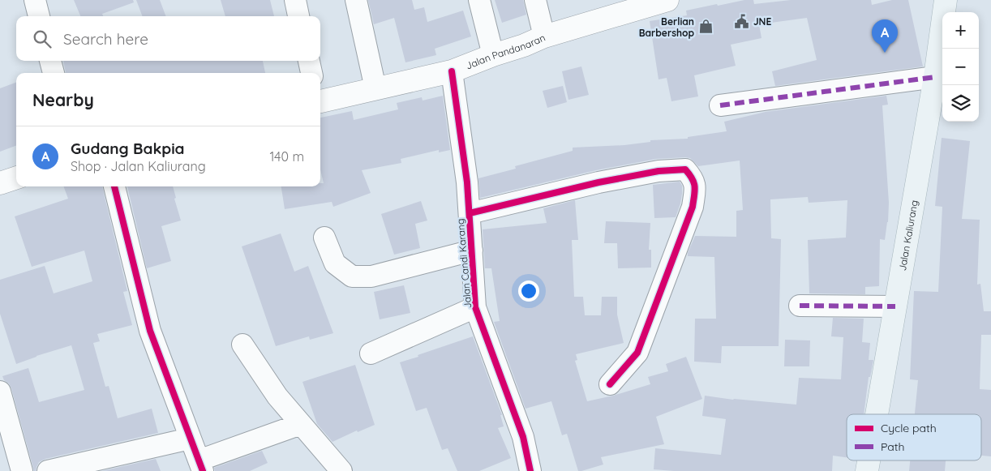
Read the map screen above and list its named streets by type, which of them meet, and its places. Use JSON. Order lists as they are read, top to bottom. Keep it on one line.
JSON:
{"streets":{"main road":["Jalan Pandanaran","Jalan Kaliurang"],"street":["Jalan Candi Karang"]},"crossings":[["Jalan Pandanaran","Jalan Candi Karang"]],"places":{"public building":["JNE"],"shop":["Berlian Barbershop"]},"legend":["Cycle path","Path"],"page":{"map_buttons":["+","−"],"search":"Search here","pins":"A","heading":"Nearby","list":[{"mark":"A","name":"Gudang Bakpia","note":"Shop · Jalan Kaliurang","value":"140 m"}]}}
